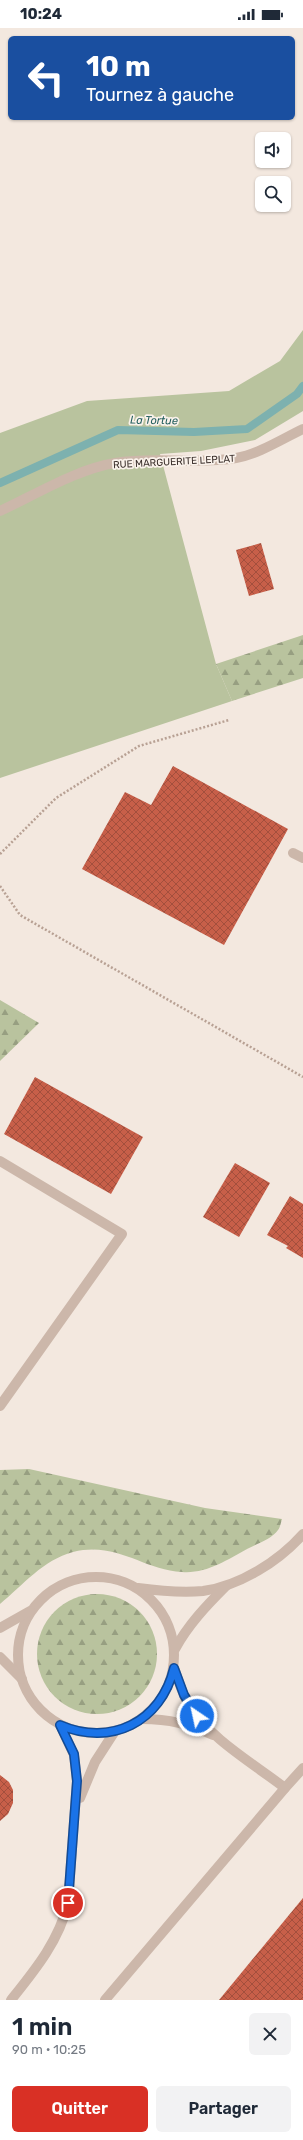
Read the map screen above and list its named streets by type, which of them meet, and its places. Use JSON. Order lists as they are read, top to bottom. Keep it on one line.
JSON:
{"streets":{"street":["RUE MARGUERITE LEPLAT"]},"water":["La Tortue"],"page":{"status":"10:24","turn":["10 m","Tournez à gauche"],"heading":["1 min","90 m · 10:25"],"buttons":["Quitter","Partager"]}}
